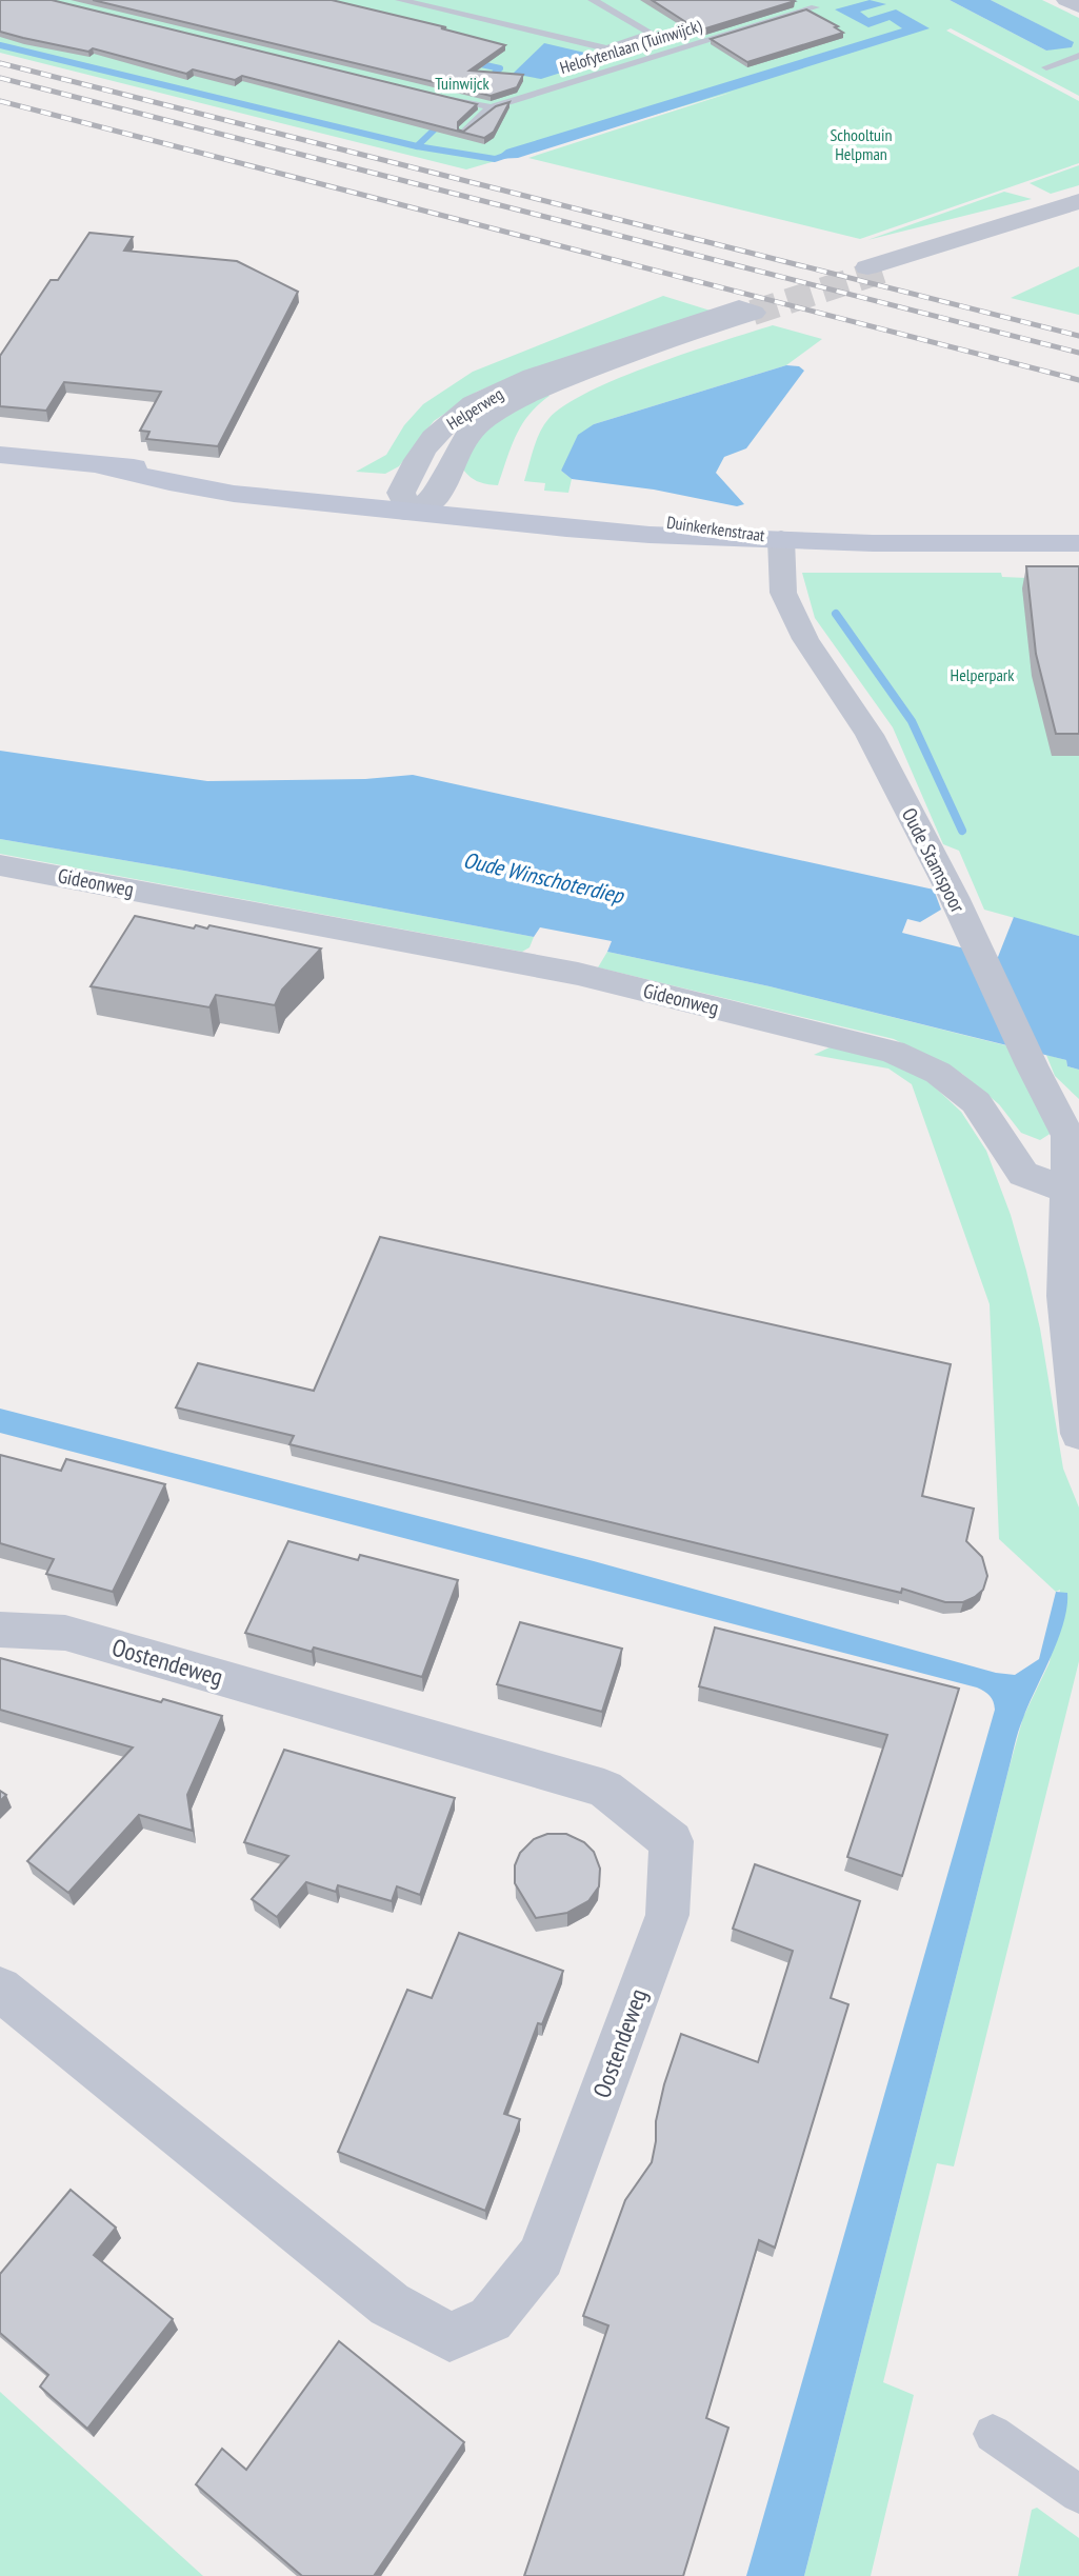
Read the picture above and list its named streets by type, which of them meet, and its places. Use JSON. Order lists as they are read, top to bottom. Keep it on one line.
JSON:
{"streets":{"main road":["Duinkerkenstraat"],"street":["Helperweg","Oude Stamspoor","Gideonweg","Oostendeweg"],"lane":["Helofytenlaan (Tuinwijck)"]},"crossings":[["Helperweg","Duinkerkenstraat"],["Duinkerkenstraat","Oude Stamspoor"],["Oude Stamspoor","Gideonweg"]],"water":["Oude Winschoterdiep"],"parks":["Tuinwijck","Schooltuin Helpman","Helperpark"]}
